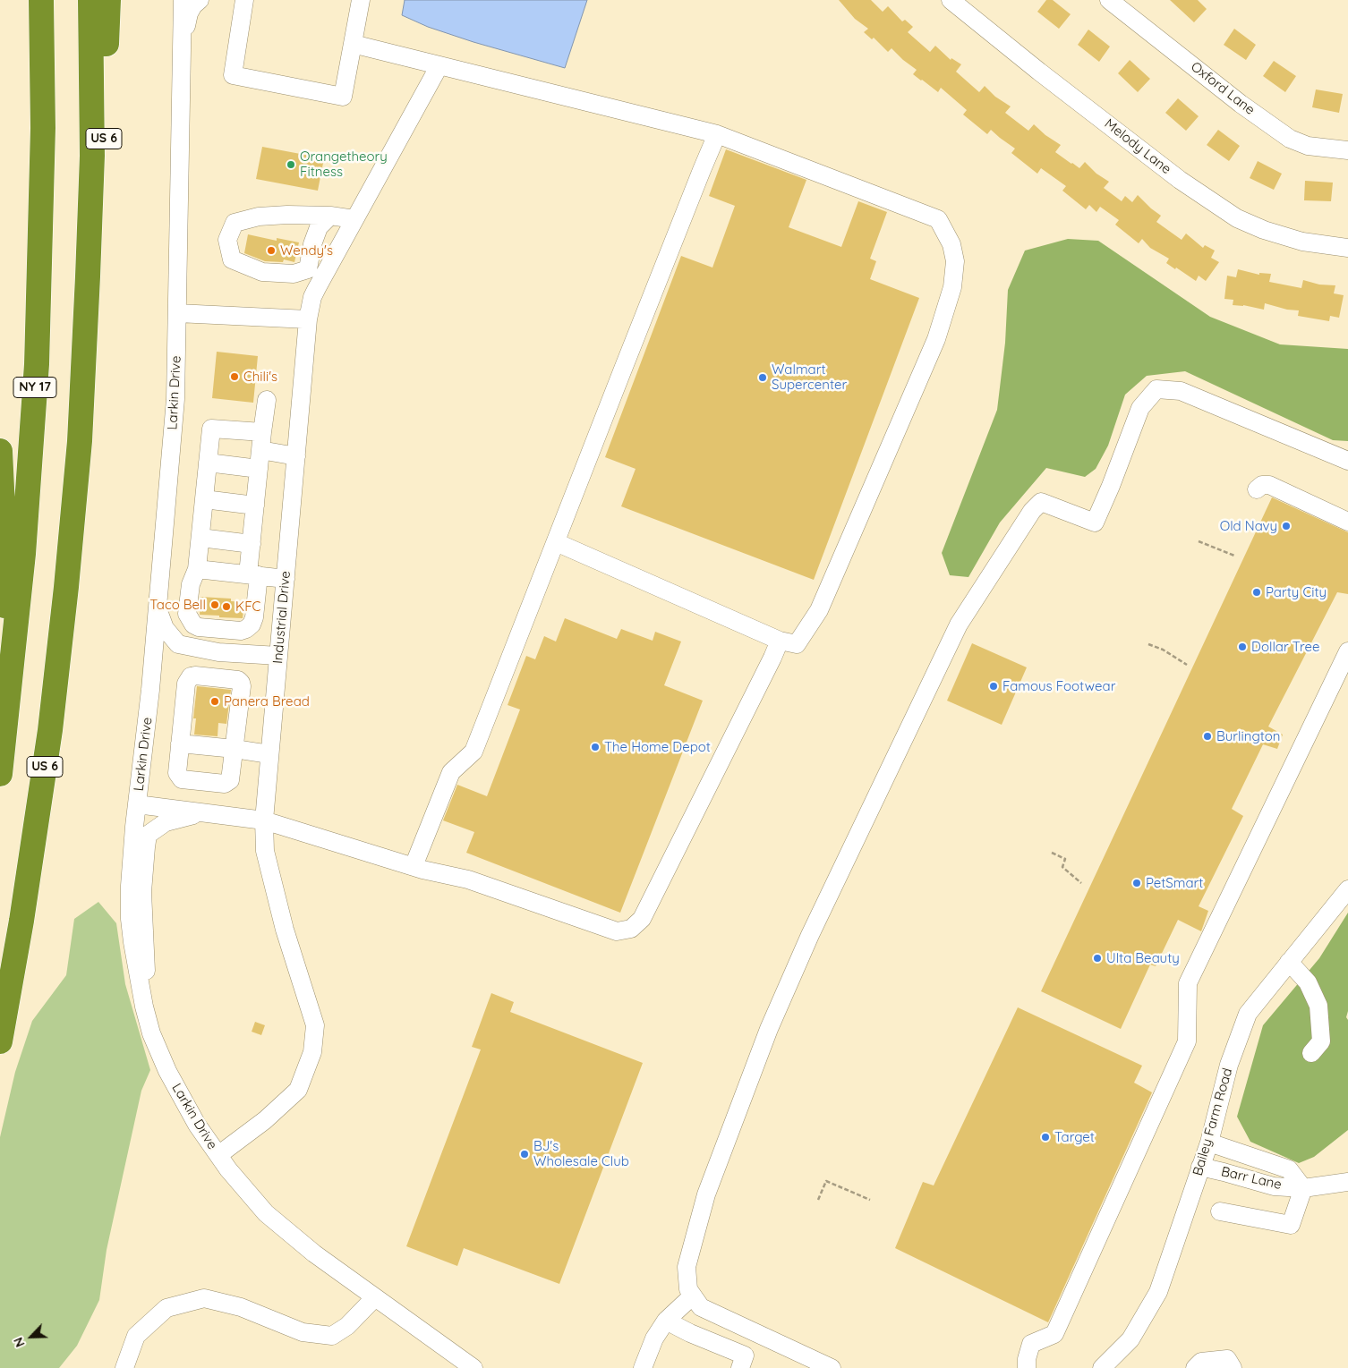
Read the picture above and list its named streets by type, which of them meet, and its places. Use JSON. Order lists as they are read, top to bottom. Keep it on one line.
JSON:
{"streets":{"highway":["US 6","NY 17"],"street":["Oxford Lane","Melody Lane","Larkin Drive","Industrial Drive","Bailey Farm Road","Barr Lane"]},"crossings":[["Larkin Drive","Industrial Drive"],["Bailey Farm Road","Barr Lane"]],"places":["Orangetheory Fitness","Wendy's","Chili's","Walmart Supercenter","Old Navy","Party City","Taco Bell","KFC","Dollar Tree","Famous Footwear","Panera Bread","Burlington","The Home Depot","PetSmart","Ulta Beauty","Target","BJ's Wholesale Club"],"north":"bottom left"}
